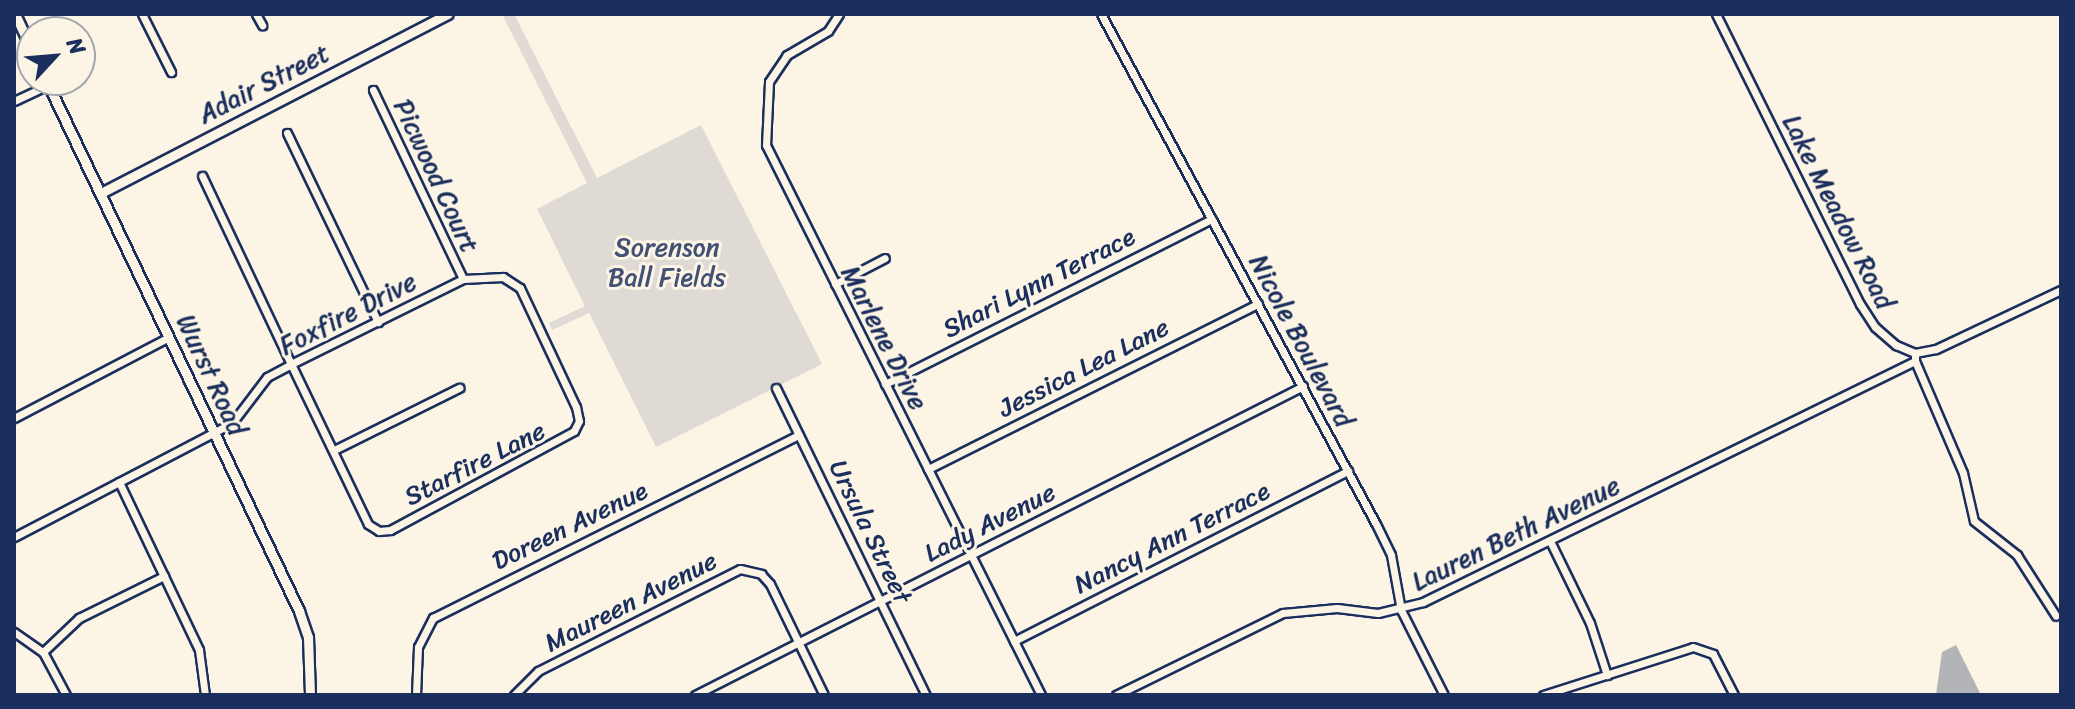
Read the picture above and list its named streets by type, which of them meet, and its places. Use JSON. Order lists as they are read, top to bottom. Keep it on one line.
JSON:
{"streets":{"street":["Adair Street","Picwood Court","Lake Meadow Road","Shari Lynn Terrace","Foxfire Drive","Marlene Drive","Nicole Boulevard","Jessica Lea Lane","Wurst Road","Starfire Lane","Lady Avenue","Doreen Avenue","Ursula Street","Lauren Beth Avenue","Nancy Ann Terrace","Maureen Avenue"]},"crossings":[["Adair Street","Wurst Road"],["Picwood Court","Foxfire Drive"],["Lake Meadow Road","Lauren Beth Avenue"],["Shari Lynn Terrace","Marlene Drive"],["Shari Lynn Terrace","Nicole Boulevard"],["Foxfire Drive","Wurst Road"],["Foxfire Drive","Starfire Lane"],["Marlene Drive","Jessica Lea Lane"],["Marlene Drive","Lady Avenue"],["Marlene Drive","Nancy Ann Terrace"],["Nicole Boulevard","Jessica Lea Lane"],["Nicole Boulevard","Lady Avenue"],["Nicole Boulevard","Lauren Beth Avenue"],["Nicole Boulevard","Nancy Ann Terrace"],["Lady Avenue","Ursula Street"],["Lady Avenue","Maureen Avenue"],["Doreen Avenue","Ursula Street"]],"parks":["Sorenson Ball Fields"],"north":"top right"}
